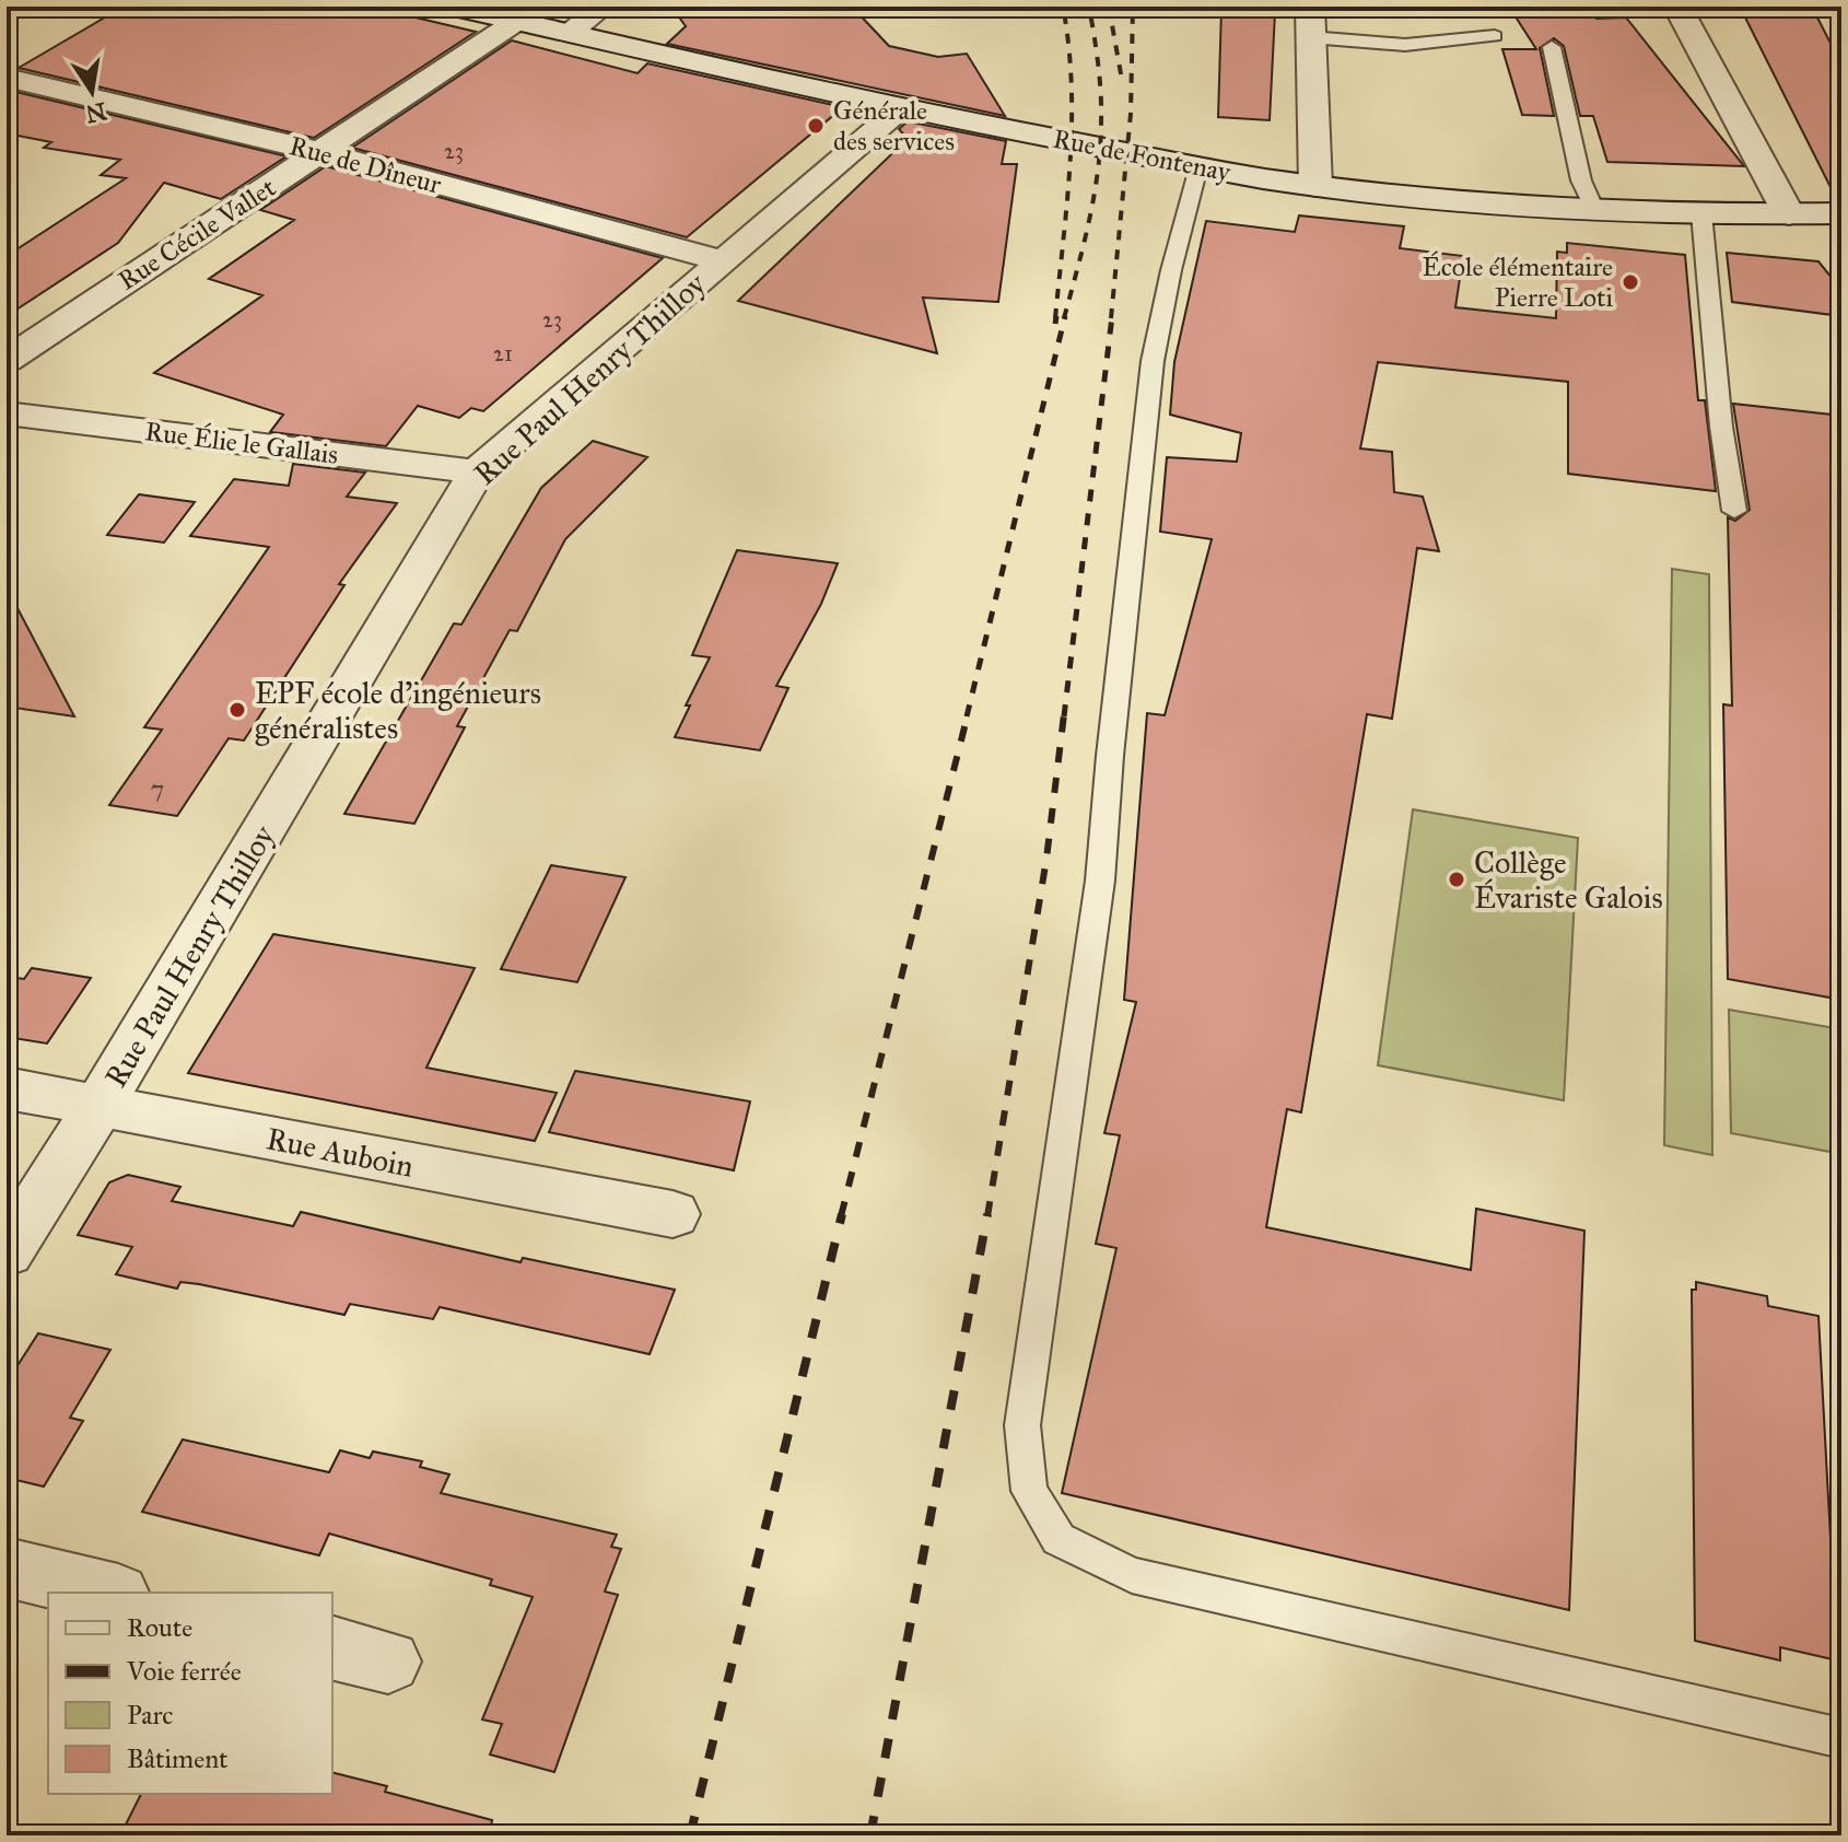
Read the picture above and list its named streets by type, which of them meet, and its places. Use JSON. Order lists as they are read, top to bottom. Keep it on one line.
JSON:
{"streets":{"street":["Rue de Fontenay","Rue de Dîneur","Rue Cécile Vallet","Rue Paul Henry Thilloy","Rue Élie le Gallais","Rue Auboin"]},"crossings":[["Rue de Fontenay","Rue Cécile Vallet"],["Rue de Fontenay","Rue Paul Henry Thilloy"],["Rue de Dîneur","Rue Cécile Vallet"],["Rue de Dîneur","Rue Paul Henry Thilloy"],["Rue Paul Henry Thilloy","Rue Élie le Gallais"],["Rue Paul Henry Thilloy","Rue Auboin"]],"places":["Générale des services","École élémentaire Pierre Loti","EPF école d'ingénieurs généralistes","Collège Évariste Galois"],"house_numbers":["23","23","21","7"],"legend":["Route","Voie ferrée","Parc","Bâtiment"],"north":"bottom"}
